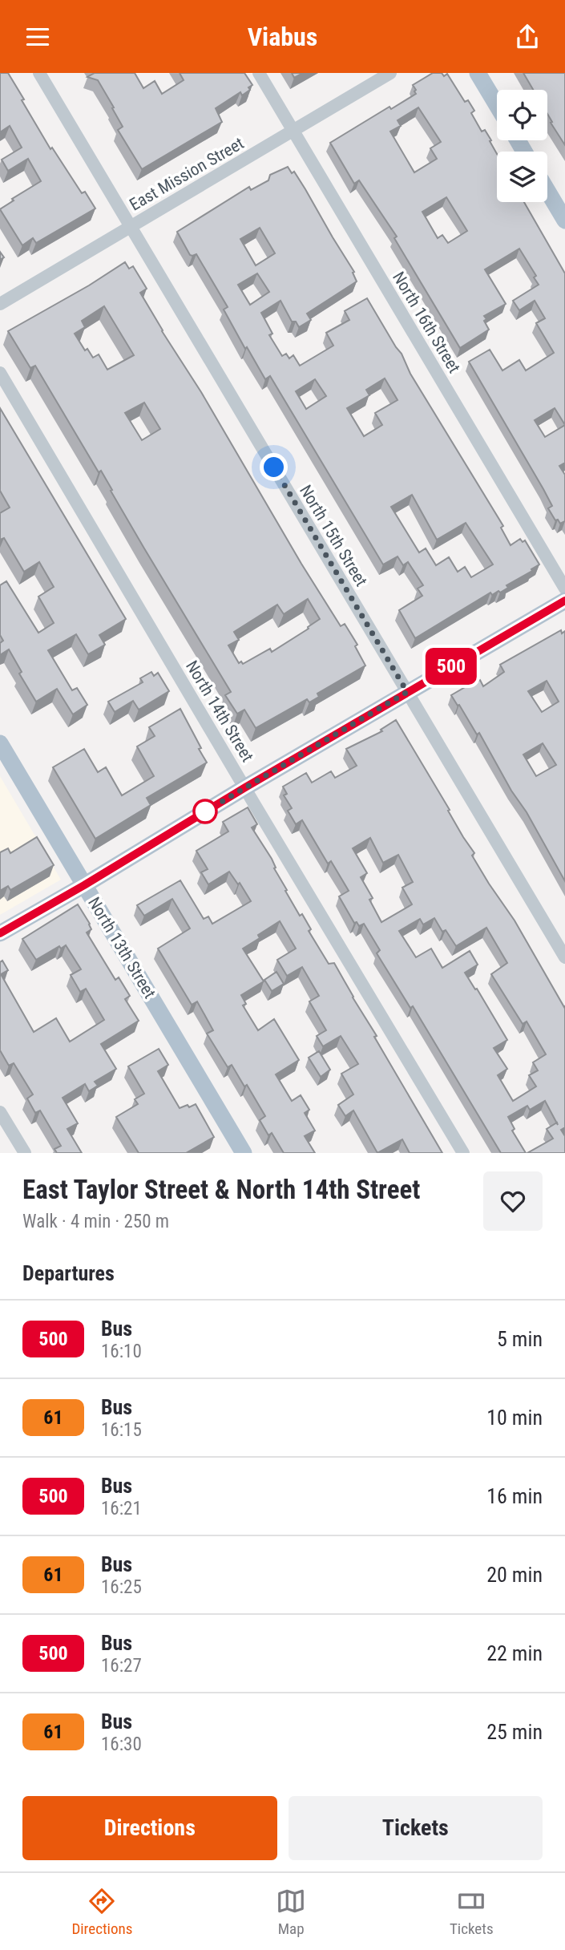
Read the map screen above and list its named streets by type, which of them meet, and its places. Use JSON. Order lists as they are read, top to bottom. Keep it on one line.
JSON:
{"streets":{"main road":["North 13th Street"],"street":["East Mission Street","North 16th Street","North 15th Street","North 14th Street"]},"crossings":[["East Mission Street","North 16th Street"],["East Mission Street","North 15th Street"]],"lines":["bus line 500"],"page":{"header":"Viabus","on_map":"500","heading":[["East Taylor Street & North 14th Street","Walk · 4 min · 250 m"],"Departures"],"list":[{"mark":"500","name":"Bus","note":"16:10","value":"5 min"},{"mark":"61","name":"Bus","note":"16:15","value":"10 min"},{"mark":"500","name":"Bus","note":"16:21","value":"16 min"},{"mark":"61","name":"Bus","note":"16:25","value":"20 min"},{"mark":"500","name":"Bus","note":"16:27","value":"22 min"},{"mark":"61","name":"Bus","note":"16:30","value":"25 min"}],"buttons":["Directions","Tickets"],"tabs":["Directions","Map","Tickets"]}}
